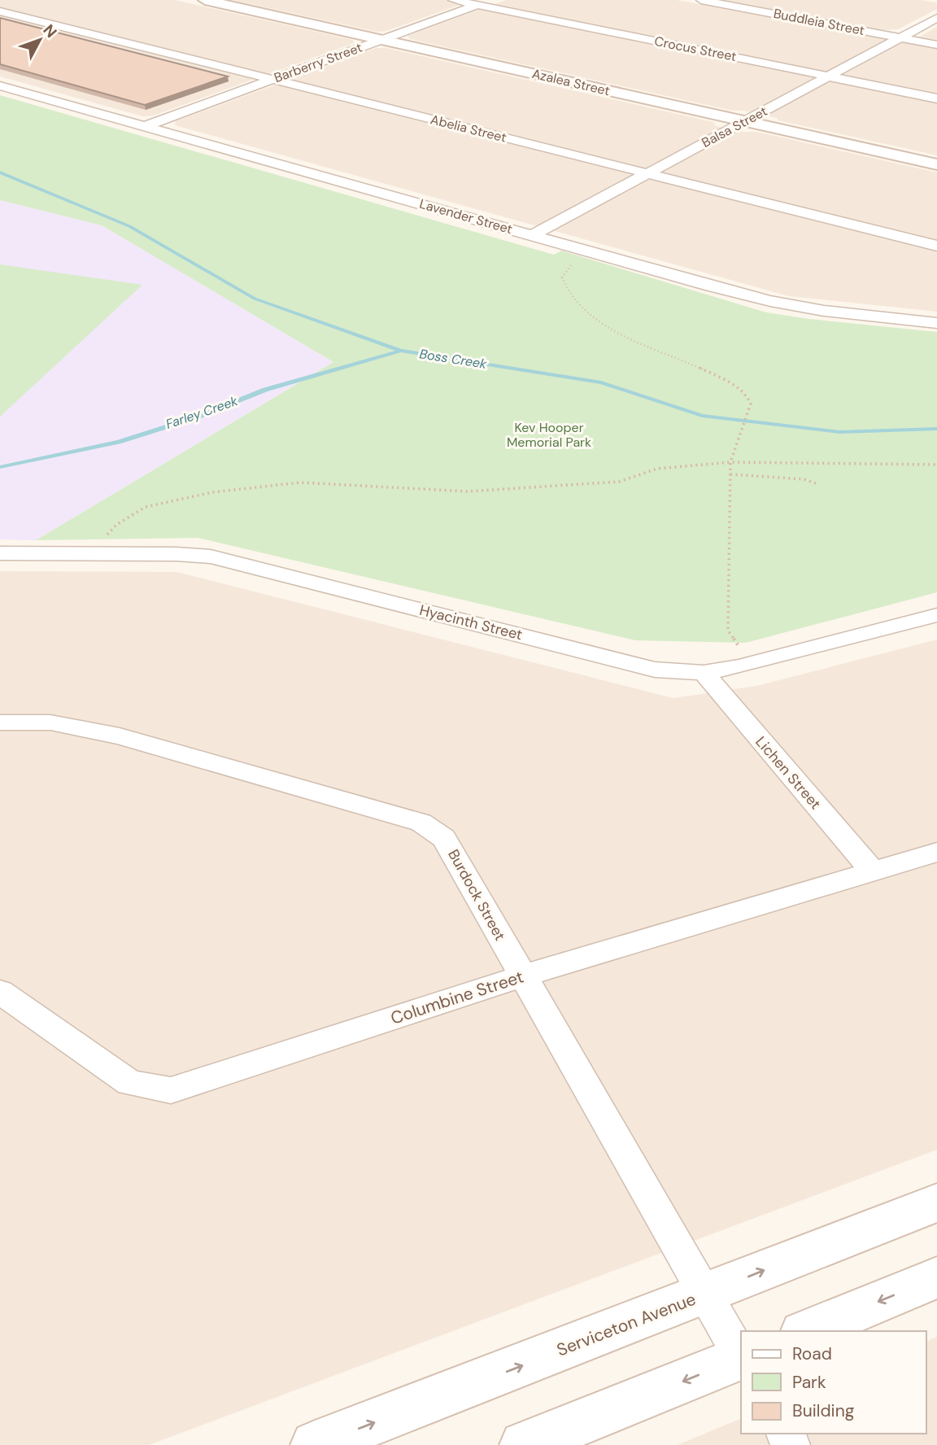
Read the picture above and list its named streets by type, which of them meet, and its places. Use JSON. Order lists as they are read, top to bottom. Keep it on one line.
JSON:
{"streets":{"street":["Buddleia Street","Crocus Street","Barberry Street","Azalea Street","Balsa Street","Abelia Street","Lavender Street","Hyacinth Street","Lichen Street","Burdock Street","Columbine Street","Serviceton Avenue"]},"crossings":[["Buddleia Street","Balsa Street"],["Crocus Street","Barberry Street"],["Crocus Street","Balsa Street"],["Barberry Street","Azalea Street"],["Barberry Street","Abelia Street"],["Barberry Street","Lavender Street"],["Azalea Street","Balsa Street"],["Balsa Street","Abelia Street"],["Balsa Street","Lavender Street"],["Hyacinth Street","Lichen Street"],["Lichen Street","Columbine Street"],["Burdock Street","Columbine Street"],["Burdock Street","Serviceton Avenue"]],"water":["Boss Creek","Farley Creek"],"parks":["Kev Hooper Memorial Park"],"legend":["Road","Park","Building"],"north":"top right"}
